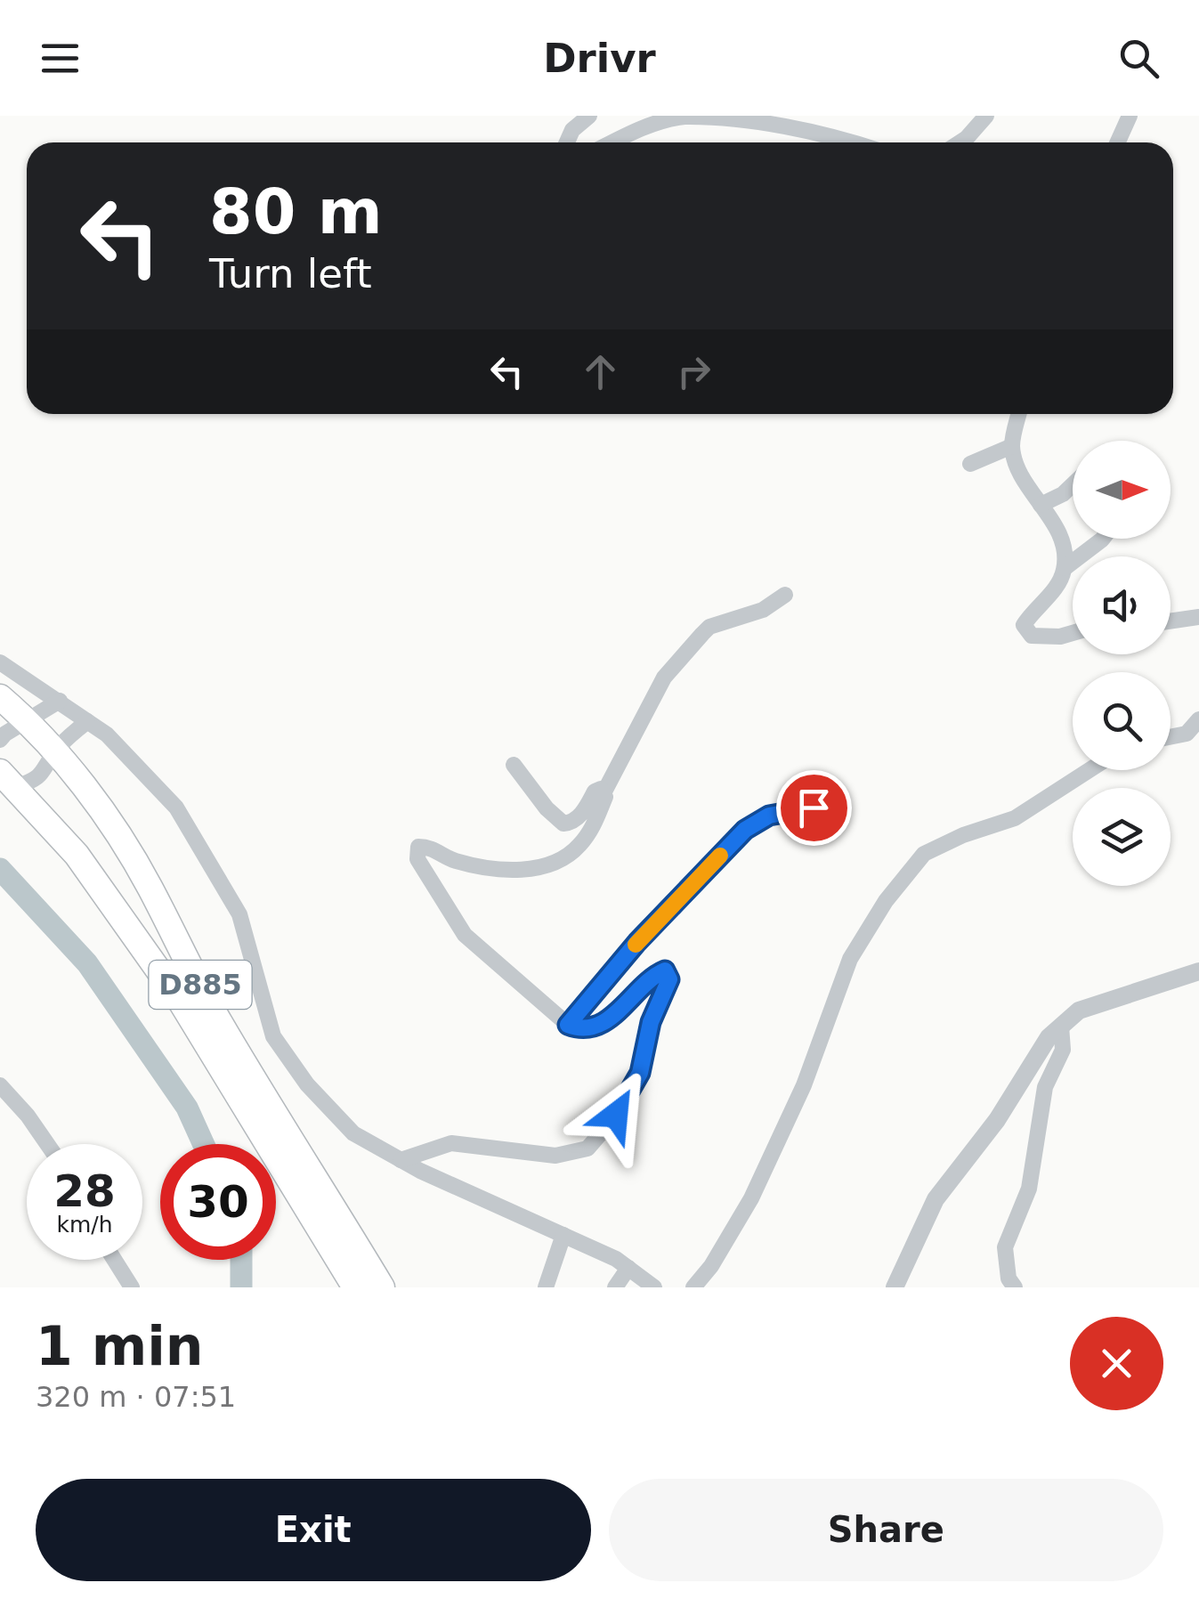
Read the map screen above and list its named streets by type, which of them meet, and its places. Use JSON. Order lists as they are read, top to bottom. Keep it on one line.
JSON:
{"streets":{"highway":["D885"]},"north":"right","page":{"header":"Drivr","turn":["80 m","Turn left"],"speed":"28 km/h","limit":"30","heading":["1 min","320 m · 07:51"],"buttons":["Exit","Share"]}}
